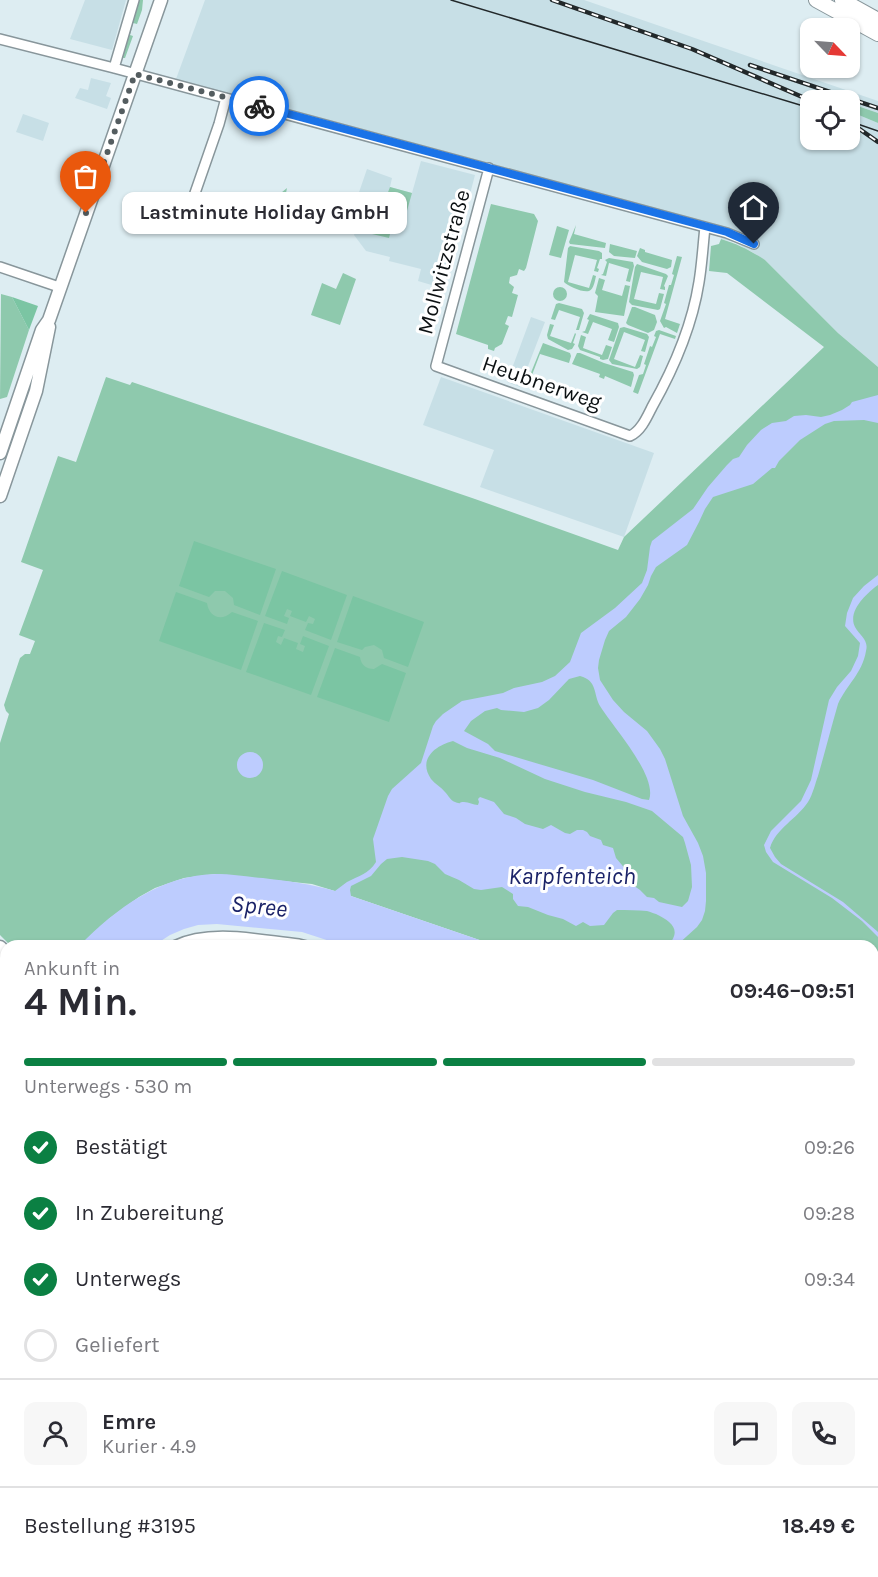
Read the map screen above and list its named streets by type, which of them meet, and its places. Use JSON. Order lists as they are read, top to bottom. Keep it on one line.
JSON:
{"streets":{"street":["Mollwitzstraße","Heubnerweg"]},"crossings":[["Mollwitzstraße","Heubnerweg"]],"water":["Karpfenteich","Spree"],"places":["Lastminute Holiday GmbH"],"north":"bottom right","page":{"bubble":"Lastminute Holiday GmbH","heading":["4 Min.","Ankunft in","09:46–09:51"],"panel":["Emre","Kurier · 4.9","Bestellung #3195","18.49 €"],"bar":"Unterwegs · 530 m","list":[["Bestätigt","09:26"],["In Zubereitung","09:28"],["Unterwegs","09:34"],"Geliefert"]}}
